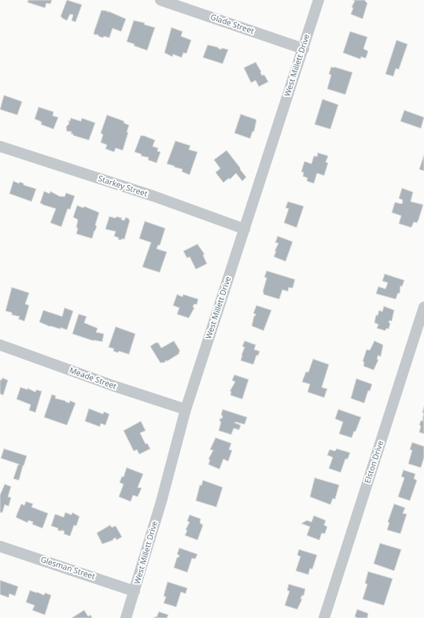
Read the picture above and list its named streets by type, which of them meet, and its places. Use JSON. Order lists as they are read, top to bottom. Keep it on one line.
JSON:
{"streets":{"street":["Glade Street","West Millett Drive","Starkey Street","Meade Street","Elston Drive","Glesman Street"]},"crossings":[["Glade Street","West Millett Drive"],["West Millett Drive","Starkey Street"],["West Millett Drive","Meade Street"],["West Millett Drive","Glesman Street"]]}
